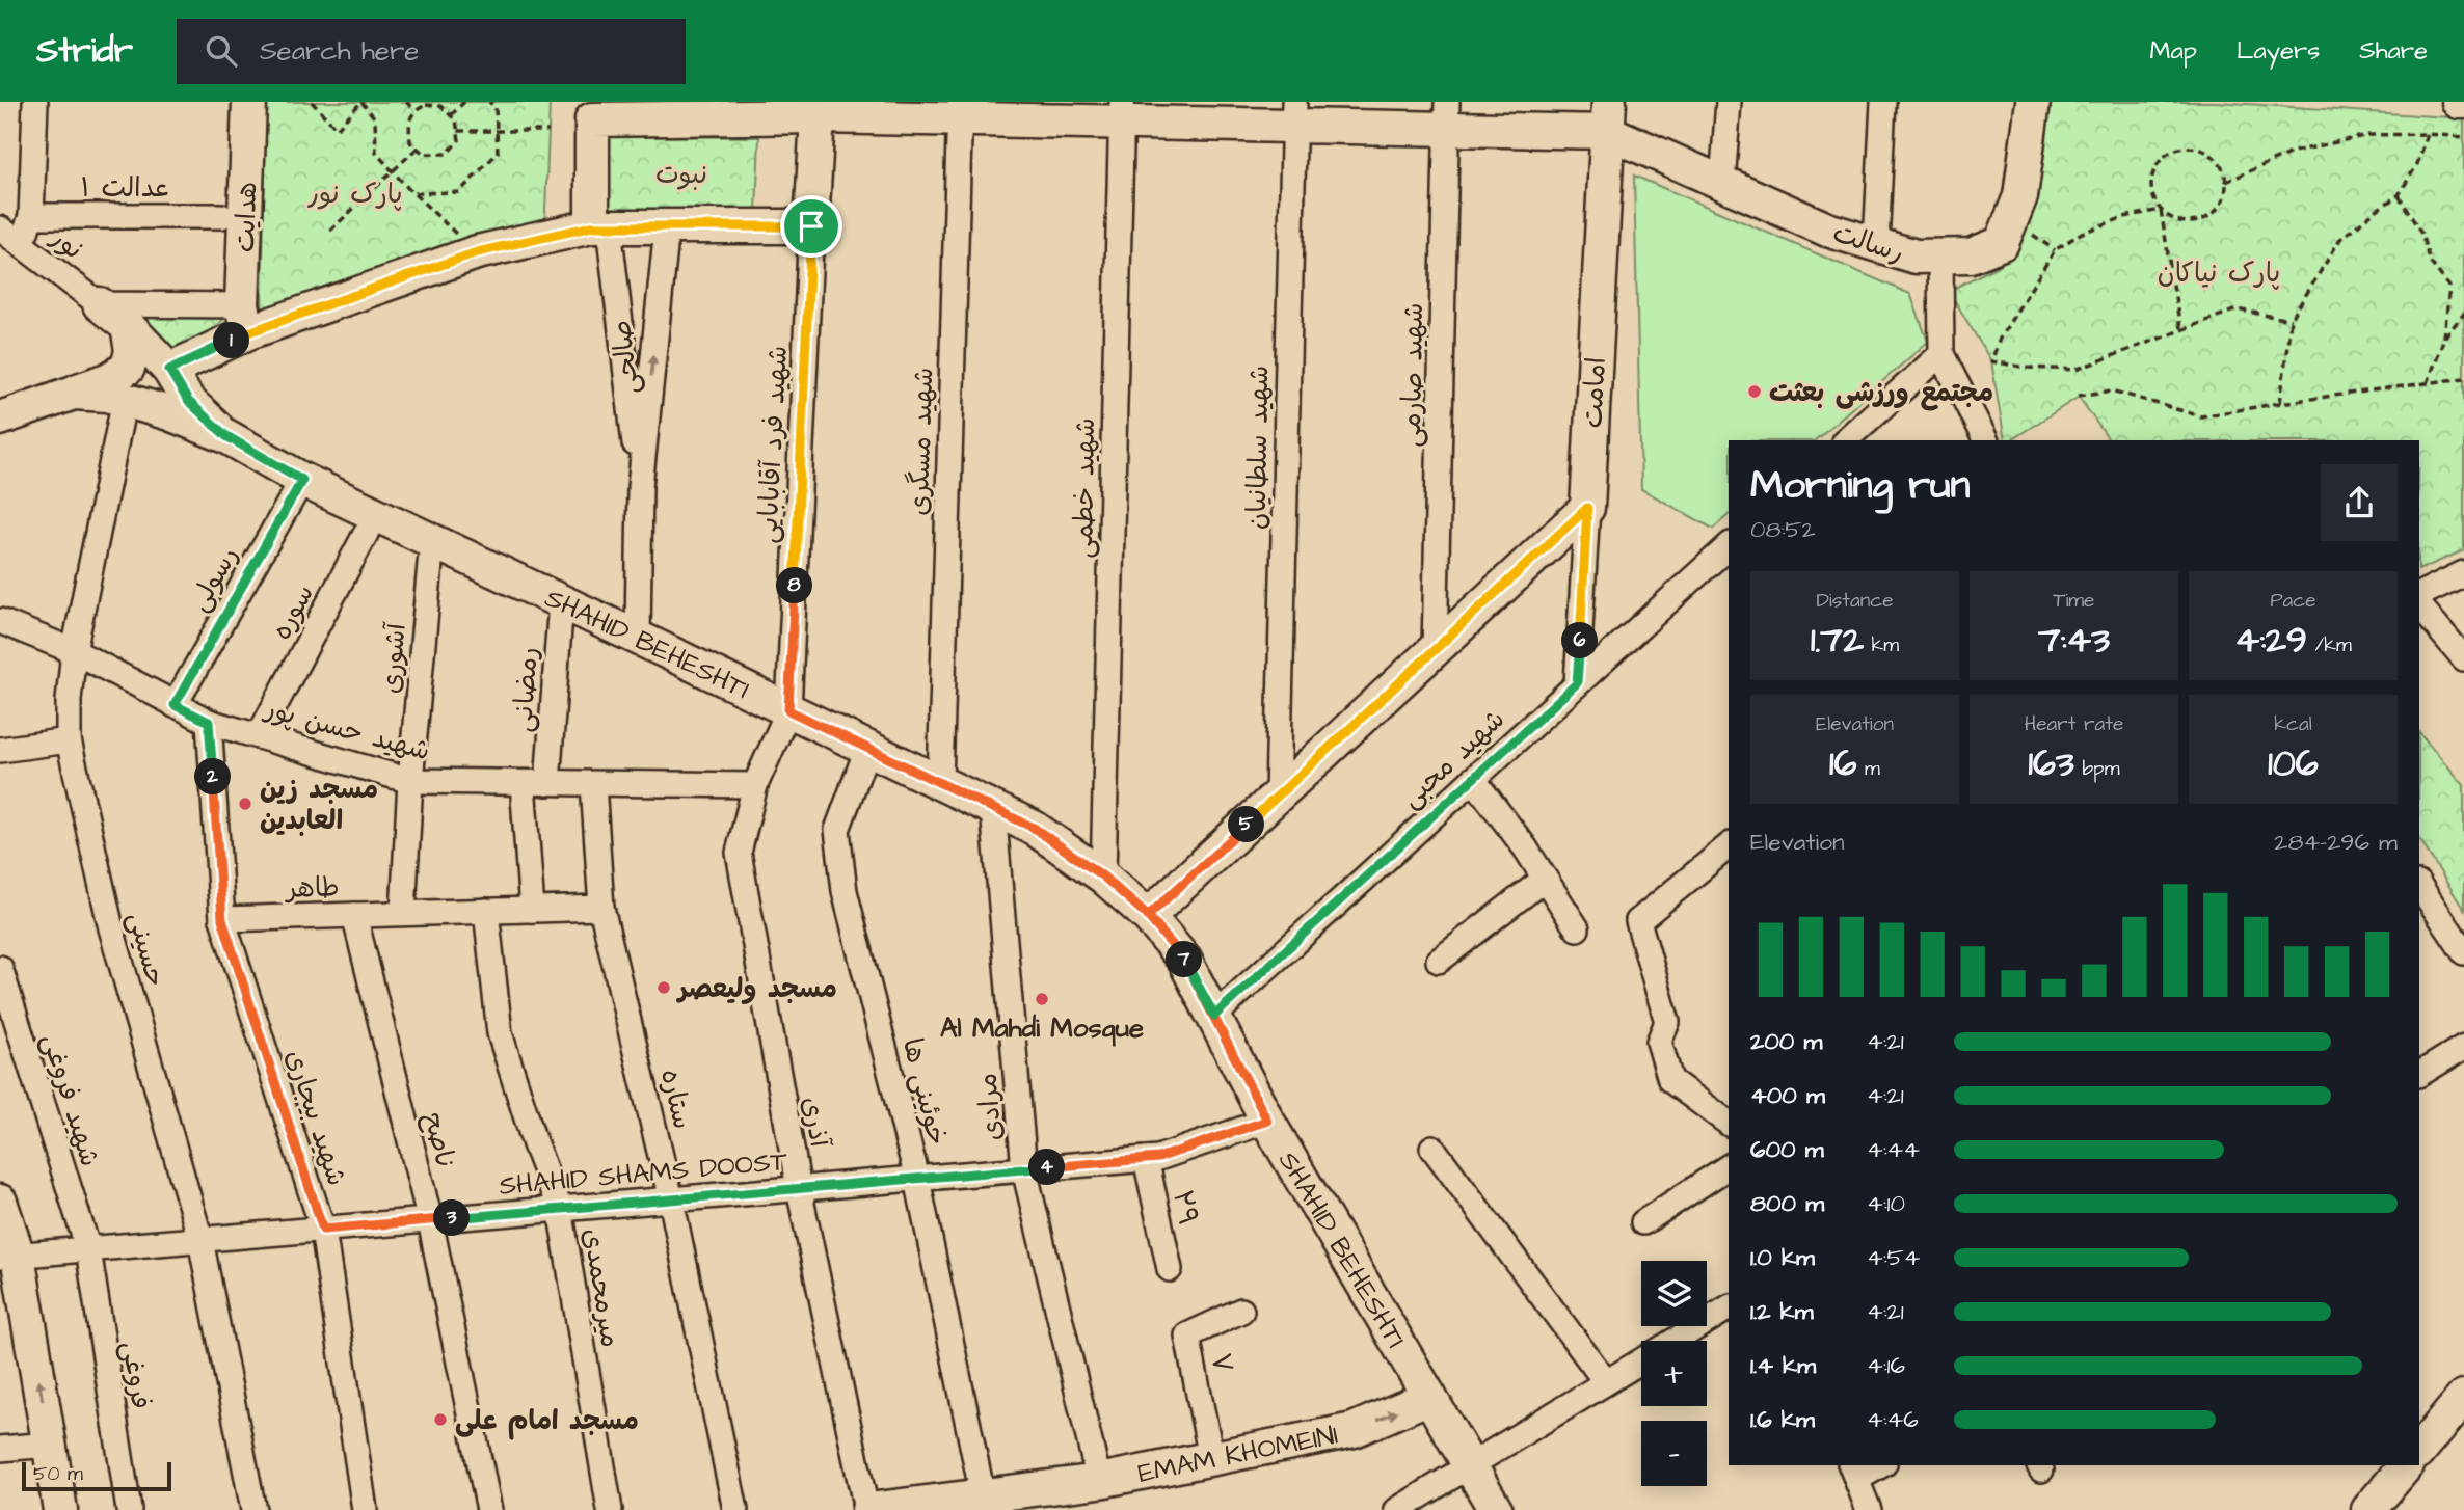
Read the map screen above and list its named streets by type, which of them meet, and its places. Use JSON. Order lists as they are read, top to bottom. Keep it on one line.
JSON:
{"streets":{"street":["عدالت ۱","هدایت","رسالت","نور","صالحی","شهید صارمی","امامت","شهید مسگری","شهید فرد آقابابایی","شهید سلطانیان","شهید خطمی","رسولی","سوره","SHAHID BEHESHTI","آشوری","رمضانی","شهید حسن پور","شهید محبی","طاهر","حسینی","خوئینی ها","ستاره","شهید فروغی","مرادی","شهید بیجاری","آذری","ناصح","SHAHID SHAMS DOOST","۲۹","میرمحمدی","۷","فروغی","EMAM KHOMEINI"]},"crossings":[["رسالت","امامت"],["نور","SHAHID BEHESHTI"],["صالحی","SHAHID BEHESHTI"],["امامت","شهید محبی"],["شهید مسگری","SHAHID BEHESHTI"],["شهید فرد آقابابایی","SHAHID BEHESHTI"],["شهید خطمی","SHAHID BEHESHTI"],["رسولی","SHAHID BEHESHTI"],["رسولی","شهید حسن پور"],["سوره","SHAHID BEHESHTI"],["سوره","شهید حسن پور"],["SHAHID BEHESHTI","آشوری"],["SHAHID BEHESHTI","رمضانی"],["SHAHID BEHESHTI","شهید محبی"],["SHAHID BEHESHTI","خوئینی ها"],["SHAHID BEHESHTI","مرادی"],["SHAHID BEHESHTI","SHAHID SHAMS DOOST"],["SHAHID BEHESHTI","EMAM KHOMEINI"],["آشوری","شهید حسن پور"],["آشوری","طاهر"],["رمضانی","شهید حسن پور"],["شهید حسن پور","حسینی"],["شهید حسن پور","ستاره"],["شهید حسن پور","آذری"],["طاهر","ستاره"],["طاهر","شهید بیجاری"],["طاهر","ناصح"],["طاهر","میرمحمدی"],["حسینی","SHAHID SHAMS DOOST"],["خوئینی ها","SHAHID SHAMS DOOST"],["خوئینی ها","EMAM KHOMEINI"],["ستاره","SHAHID SHAMS DOOST"],["شهید فروغی","SHAHID SHAMS DOOST"],["شهید فروغی","فروغی"],["مرادی","SHAHID SHAMS DOOST"],["مرادی","EMAM KHOMEINI"],["شهید بیجاری","SHAHID SHAMS DOOST"],["آذری","SHAHID SHAMS DOOST"],["آذری","EMAM KHOMEINI"],["ناصح","SHAHID SHAMS DOOST"],["SHAHID SHAMS DOOST","۲۹"],["SHAHID SHAMS DOOST","میرمحمدی"],["SHAHID SHAMS DOOST","فروغی"],["۷","EMAM KHOMEINI"]],"parks":["نبوت","پارک نور","پارک نیاکان"],"places":["مجتمع ورزشی بعثت","مسجد زین العابدین","مسجد ولیعصر","Al Mahdi Mosque","مسجد امام علی"],"scale_bar":"50 m","page":{"header":"Stridr","search":"Search here","nav":["Map","Layers","Share"],"pins":["1","8","6","2","5","7","4","3"],"heading":["Morning run","08:52"],"stats":[["Distance","1.72 km"],["Time","7:43"],["Pace","4:29 /km"],["Elevation","16 m"],["Heart rate","163 bpm"],["kcal","106"]],"chart":["Elevation","284–296 m"],"list":[{"name":"200 m","note":"4:21"},{"name":"400 m","note":"4:21"},{"name":"600 m","note":"4:44"},{"name":"800 m","note":"4:10"},{"name":"1.0 km","note":"4:54"},{"name":"1.2 km","note":"4:21"},{"name":"1.4 km","note":"4:16"},{"name":"1.6 km","note":"4:46"}],"map_buttons":["+","−"],"scale":"50 m"}}
